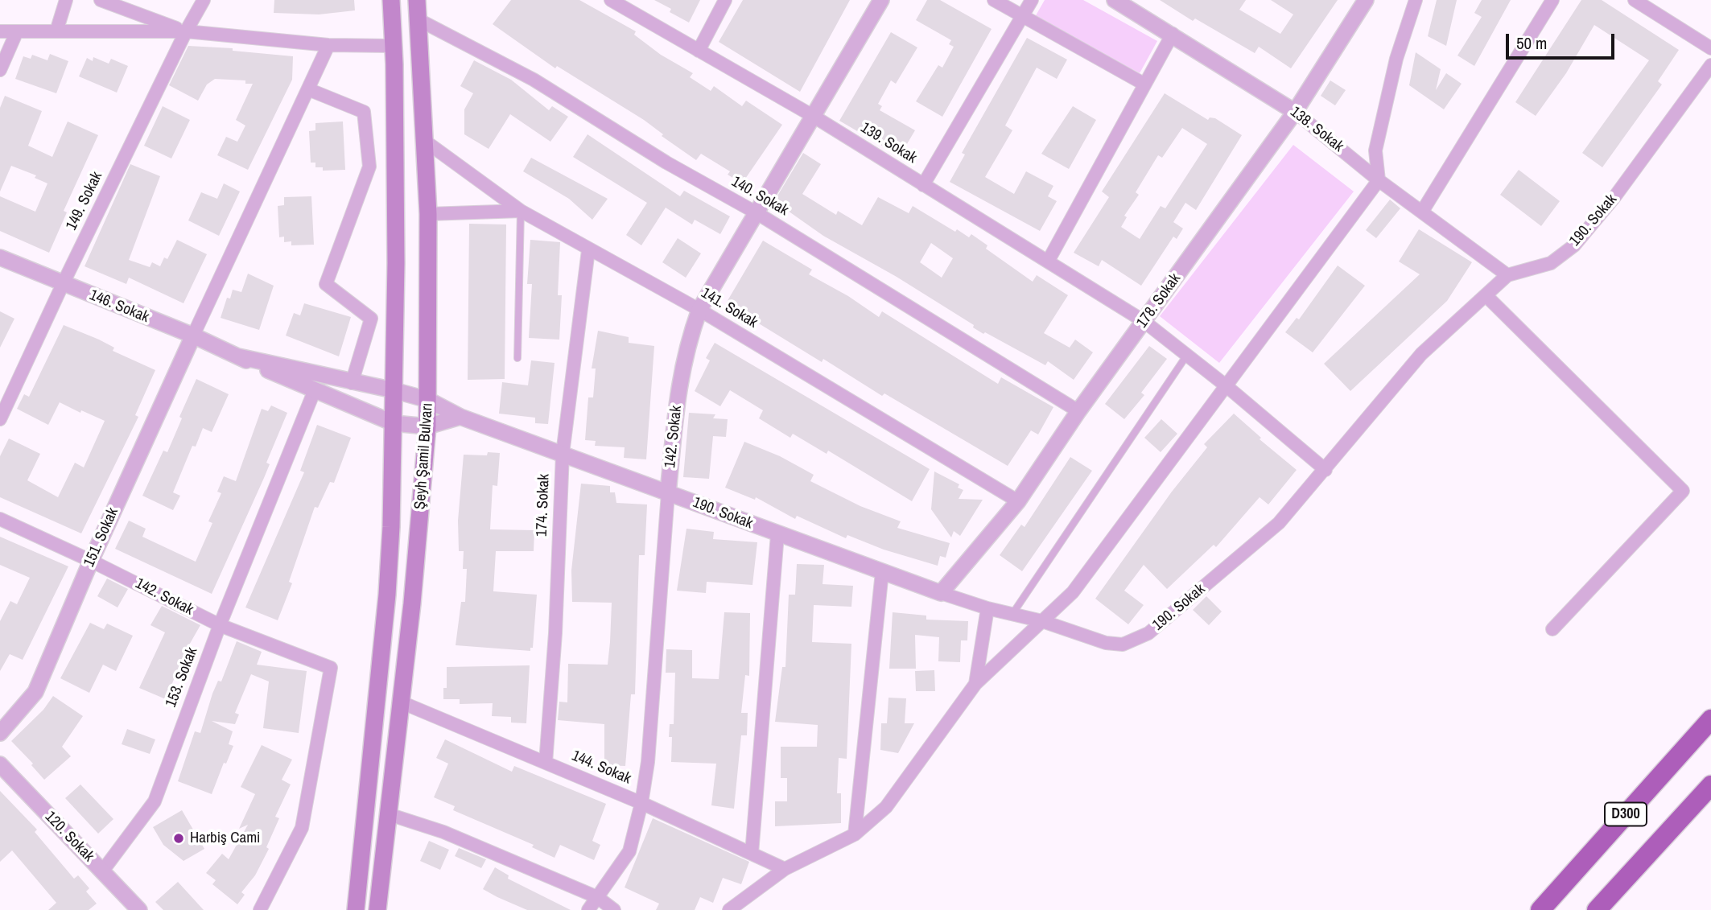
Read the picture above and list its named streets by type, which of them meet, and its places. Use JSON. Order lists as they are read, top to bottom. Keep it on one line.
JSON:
{"streets":{"highway":["D300"],"main road":["Şeyh Şamil Bulvarı"],"street":["138. Sokak","139. Sokak","140. Sokak","149. Sokak","190. Sokak","178. Sokak","146. Sokak","141. Sokak","142. Sokak","174. Sokak","151. Sokak","153. Sokak","144. Sokak","120. Sokak"]},"crossings":[["138. Sokak","190. Sokak"],["138. Sokak","178. Sokak"],["139. Sokak","190. Sokak"],["139. Sokak","178. Sokak"],["139. Sokak","142. Sokak"],["140. Sokak","178. Sokak"],["140. Sokak","142. Sokak"],["140. Sokak","Şeyh Şamil Bulvarı"],["149. Sokak","146. Sokak"],["190. Sokak","178. Sokak"],["190. Sokak","146. Sokak"],["190. Sokak","142. Sokak"],["190. Sokak","Şeyh Şamil Bulvarı"],["190. Sokak","174. Sokak"],["178. Sokak","141. Sokak"],["146. Sokak","Şeyh Şamil Bulvarı"],["146. Sokak","151. Sokak"],["146. Sokak","153. Sokak"],["141. Sokak","142. Sokak"],["141. Sokak","Şeyh Şamil Bulvarı"],["141. Sokak","174. Sokak"],["142. Sokak","151. Sokak"],["142. Sokak","153. Sokak"],["142. Sokak","144. Sokak"],["Şeyh Şamil Bulvarı","144. Sokak"],["174. Sokak","144. Sokak"],["153. Sokak","120. Sokak"]],"places":["Harbiş Cami"],"scale_bar":"50 m"}
